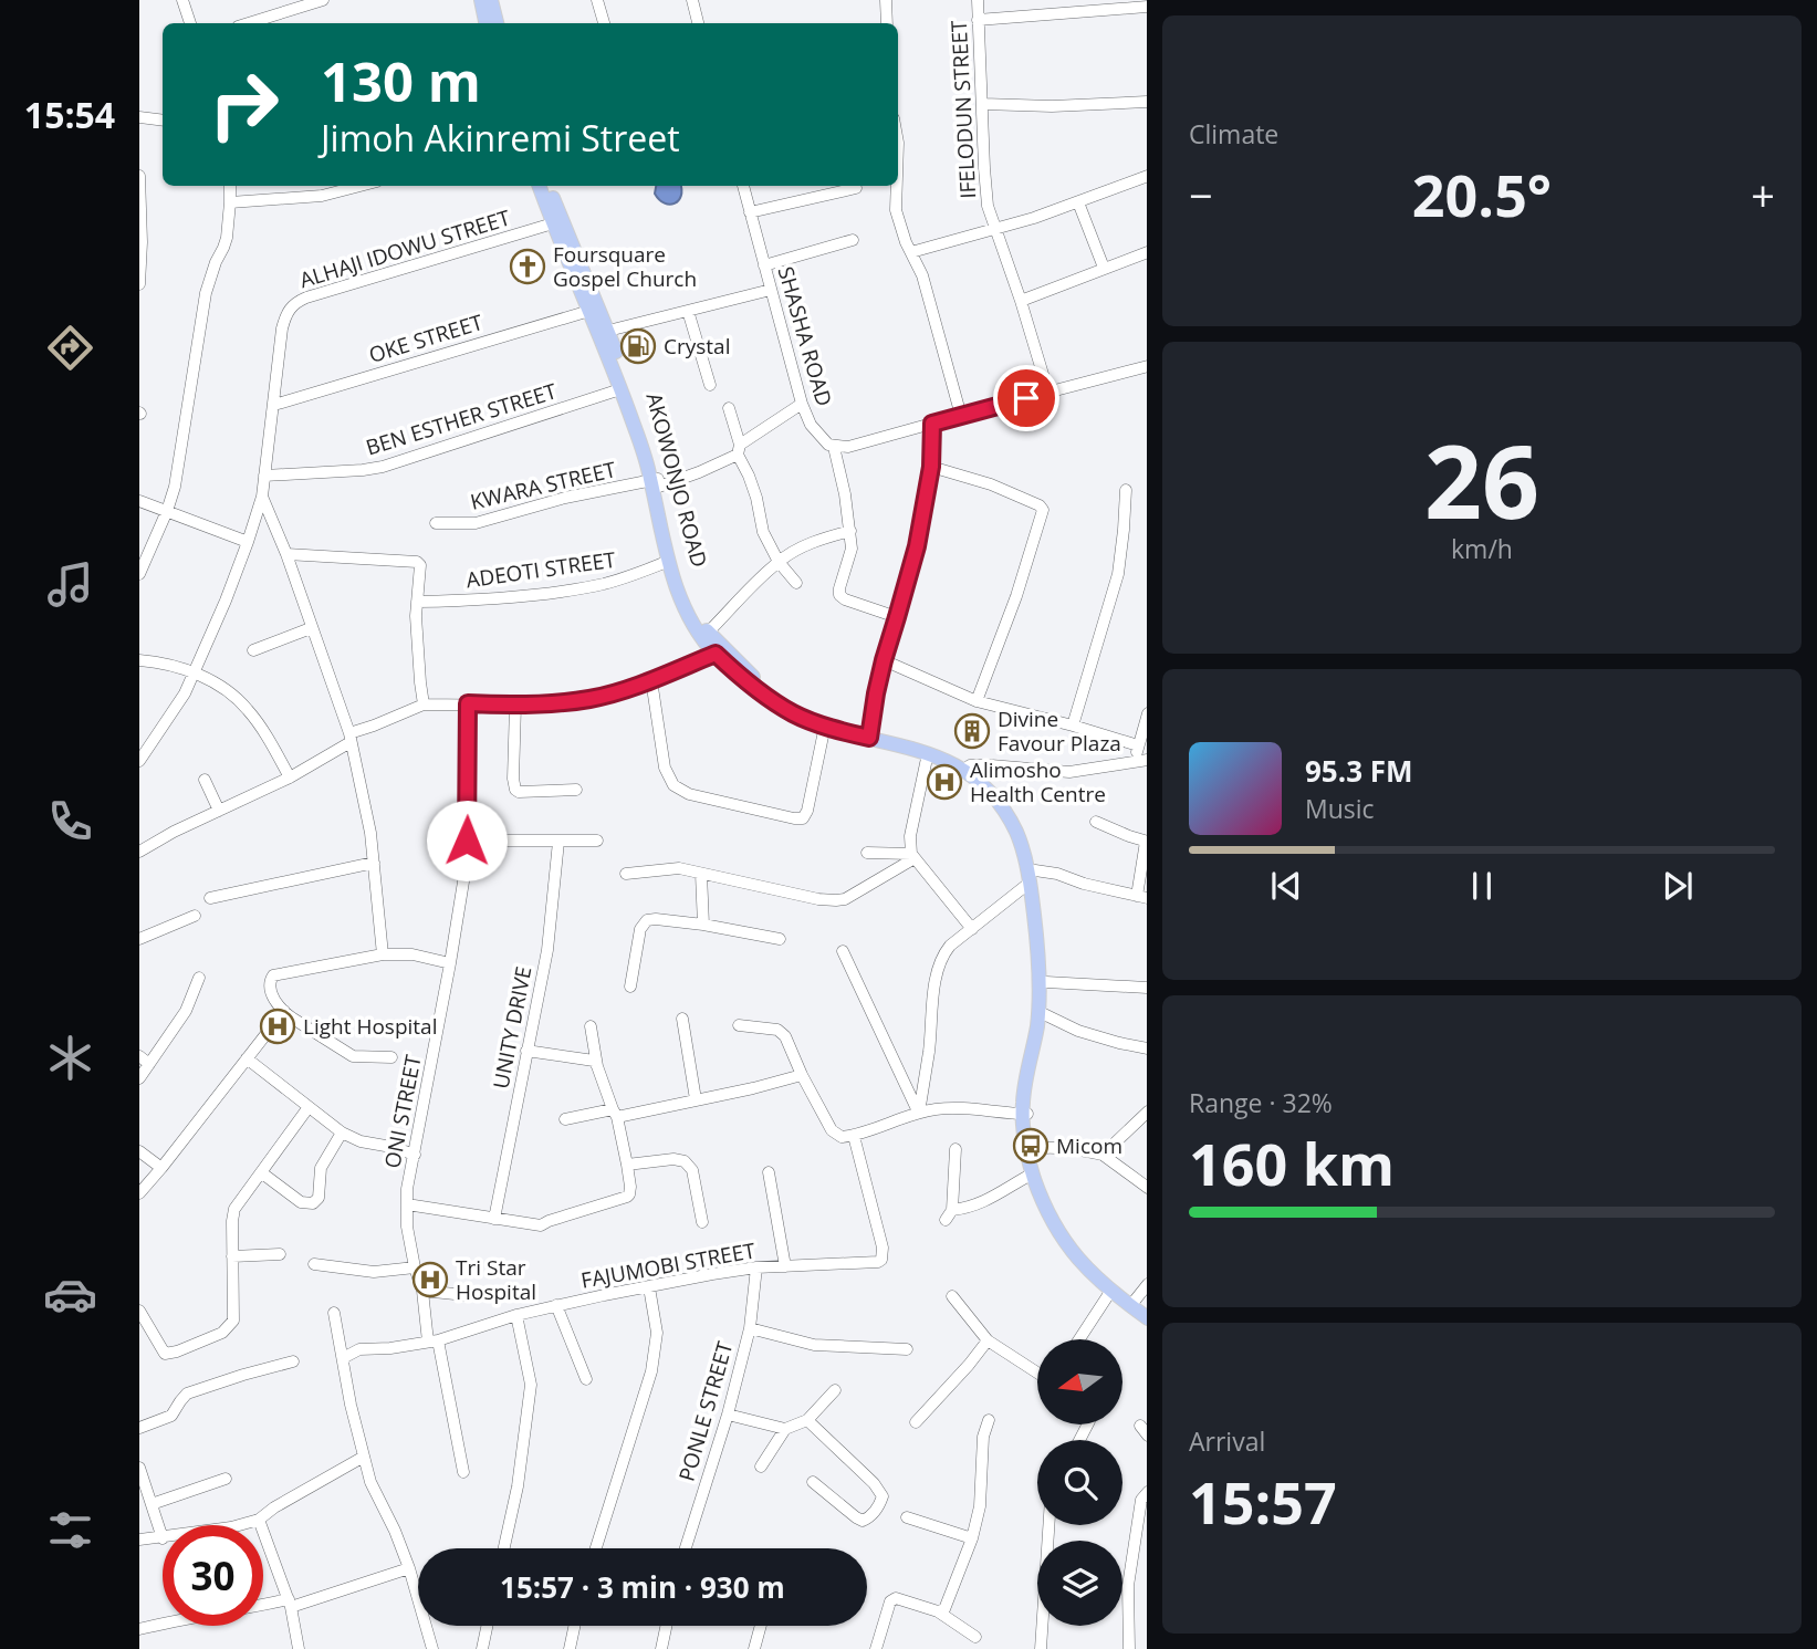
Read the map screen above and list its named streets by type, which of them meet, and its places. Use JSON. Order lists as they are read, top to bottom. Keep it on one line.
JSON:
{"streets":{"main road":["AKOWONJO ROAD"],"street":["IFELODUN STREET","ALHAJI IDOWU STREET","SHASHA ROAD","OKE STREET","BEN ESTHER STREET","KWARA STREET","ADEOTI STREET","UNITY DRIVE","ONI STREET","FAJUMOBI STREET","PONLE STREET"]},"crossings":[["ALHAJI IDOWU STREET","OKE STREET"],["ALHAJI IDOWU STREET","BEN ESTHER STREET"],["ALHAJI IDOWU STREET","AKOWONJO ROAD"],["SHASHA ROAD","KWARA STREET"],["OKE STREET","AKOWONJO ROAD"],["BEN ESTHER STREET","AKOWONJO ROAD"],["AKOWONJO ROAD","KWARA STREET"],["AKOWONJO ROAD","ADEOTI STREET"],["ONI STREET","FAJUMOBI STREET"],["FAJUMOBI STREET","PONLE STREET"]],"places":{"church":["Foursquare Gospel Church"],"fuel station":["Crystal"],"building":["Divine Favour Plaza"],"hospital":["Alimosho Health Centre","Light Hospital","Tri Star Hospital"],"bus stop":["Micom"]},"north":"left","page":{"tabs":"15:54","tile":["Climate",["26","km/h"],["Range · 32%","160 km"],["Arrival","15:57"]],"turn":["130 m","Jimoh Akinremi Street"],"heat":["−","20.5°","+"],"song":["95.3 FM","Music"],"limit":"30","trip":"15:57 · 3 min · 930 m"}}
